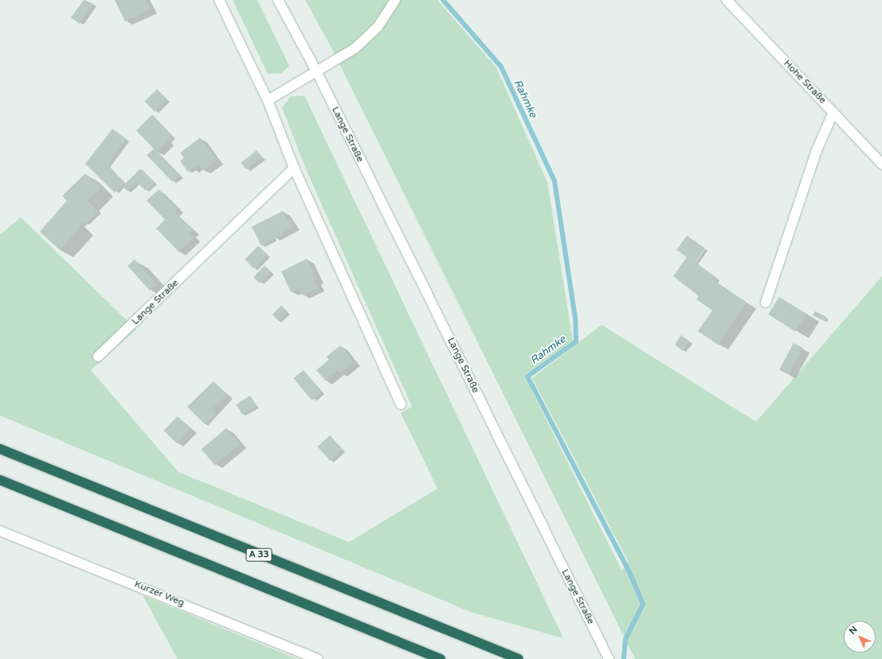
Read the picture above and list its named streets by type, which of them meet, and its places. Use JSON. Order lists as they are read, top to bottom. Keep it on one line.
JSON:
{"streets":{"highway":["A 33"],"street":["Hohe Straße","Lange Straße","Kurzer Weg"]},"water":["Rahmke"],"north":"top left"}
